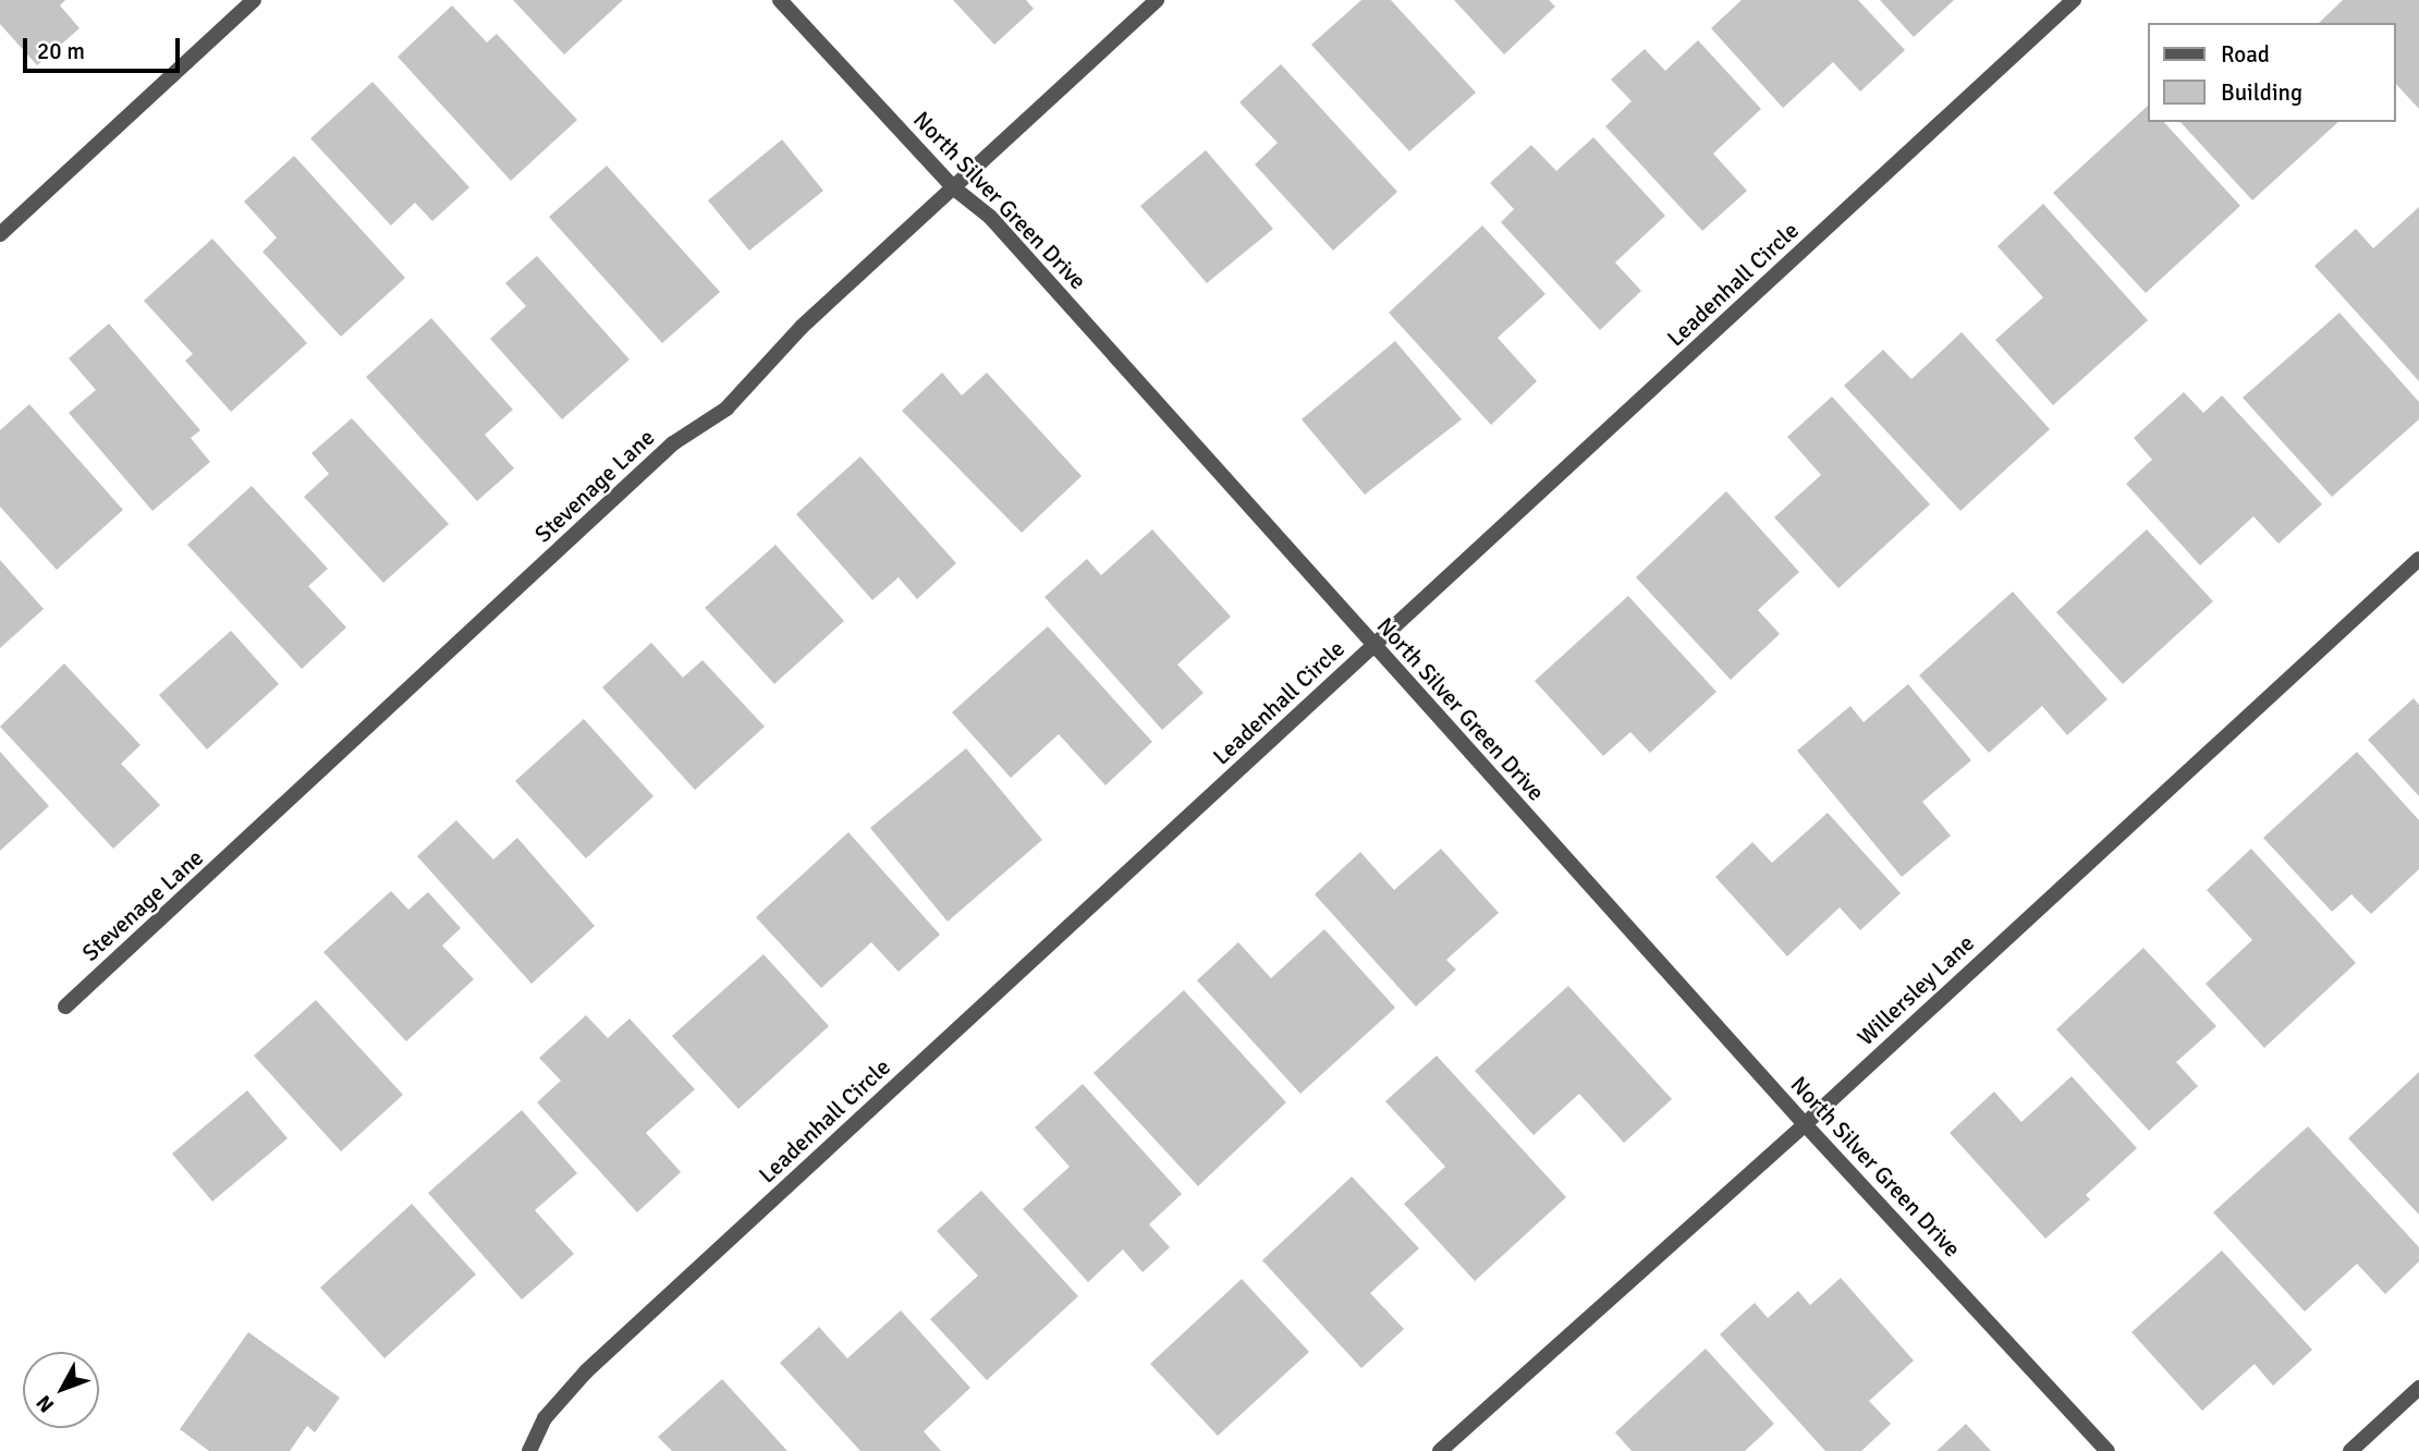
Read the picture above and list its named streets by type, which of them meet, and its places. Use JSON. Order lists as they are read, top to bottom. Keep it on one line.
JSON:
{"streets":{"street":["North Silver Green Drive","Leadenhall Circle","Stevenage Lane","Willersley Lane"]},"crossings":[["North Silver Green Drive","Leadenhall Circle"],["North Silver Green Drive","Stevenage Lane"],["North Silver Green Drive","Willersley Lane"]],"legend":["Road","Building"],"scale_bar":"20 m","north":"bottom left"}
